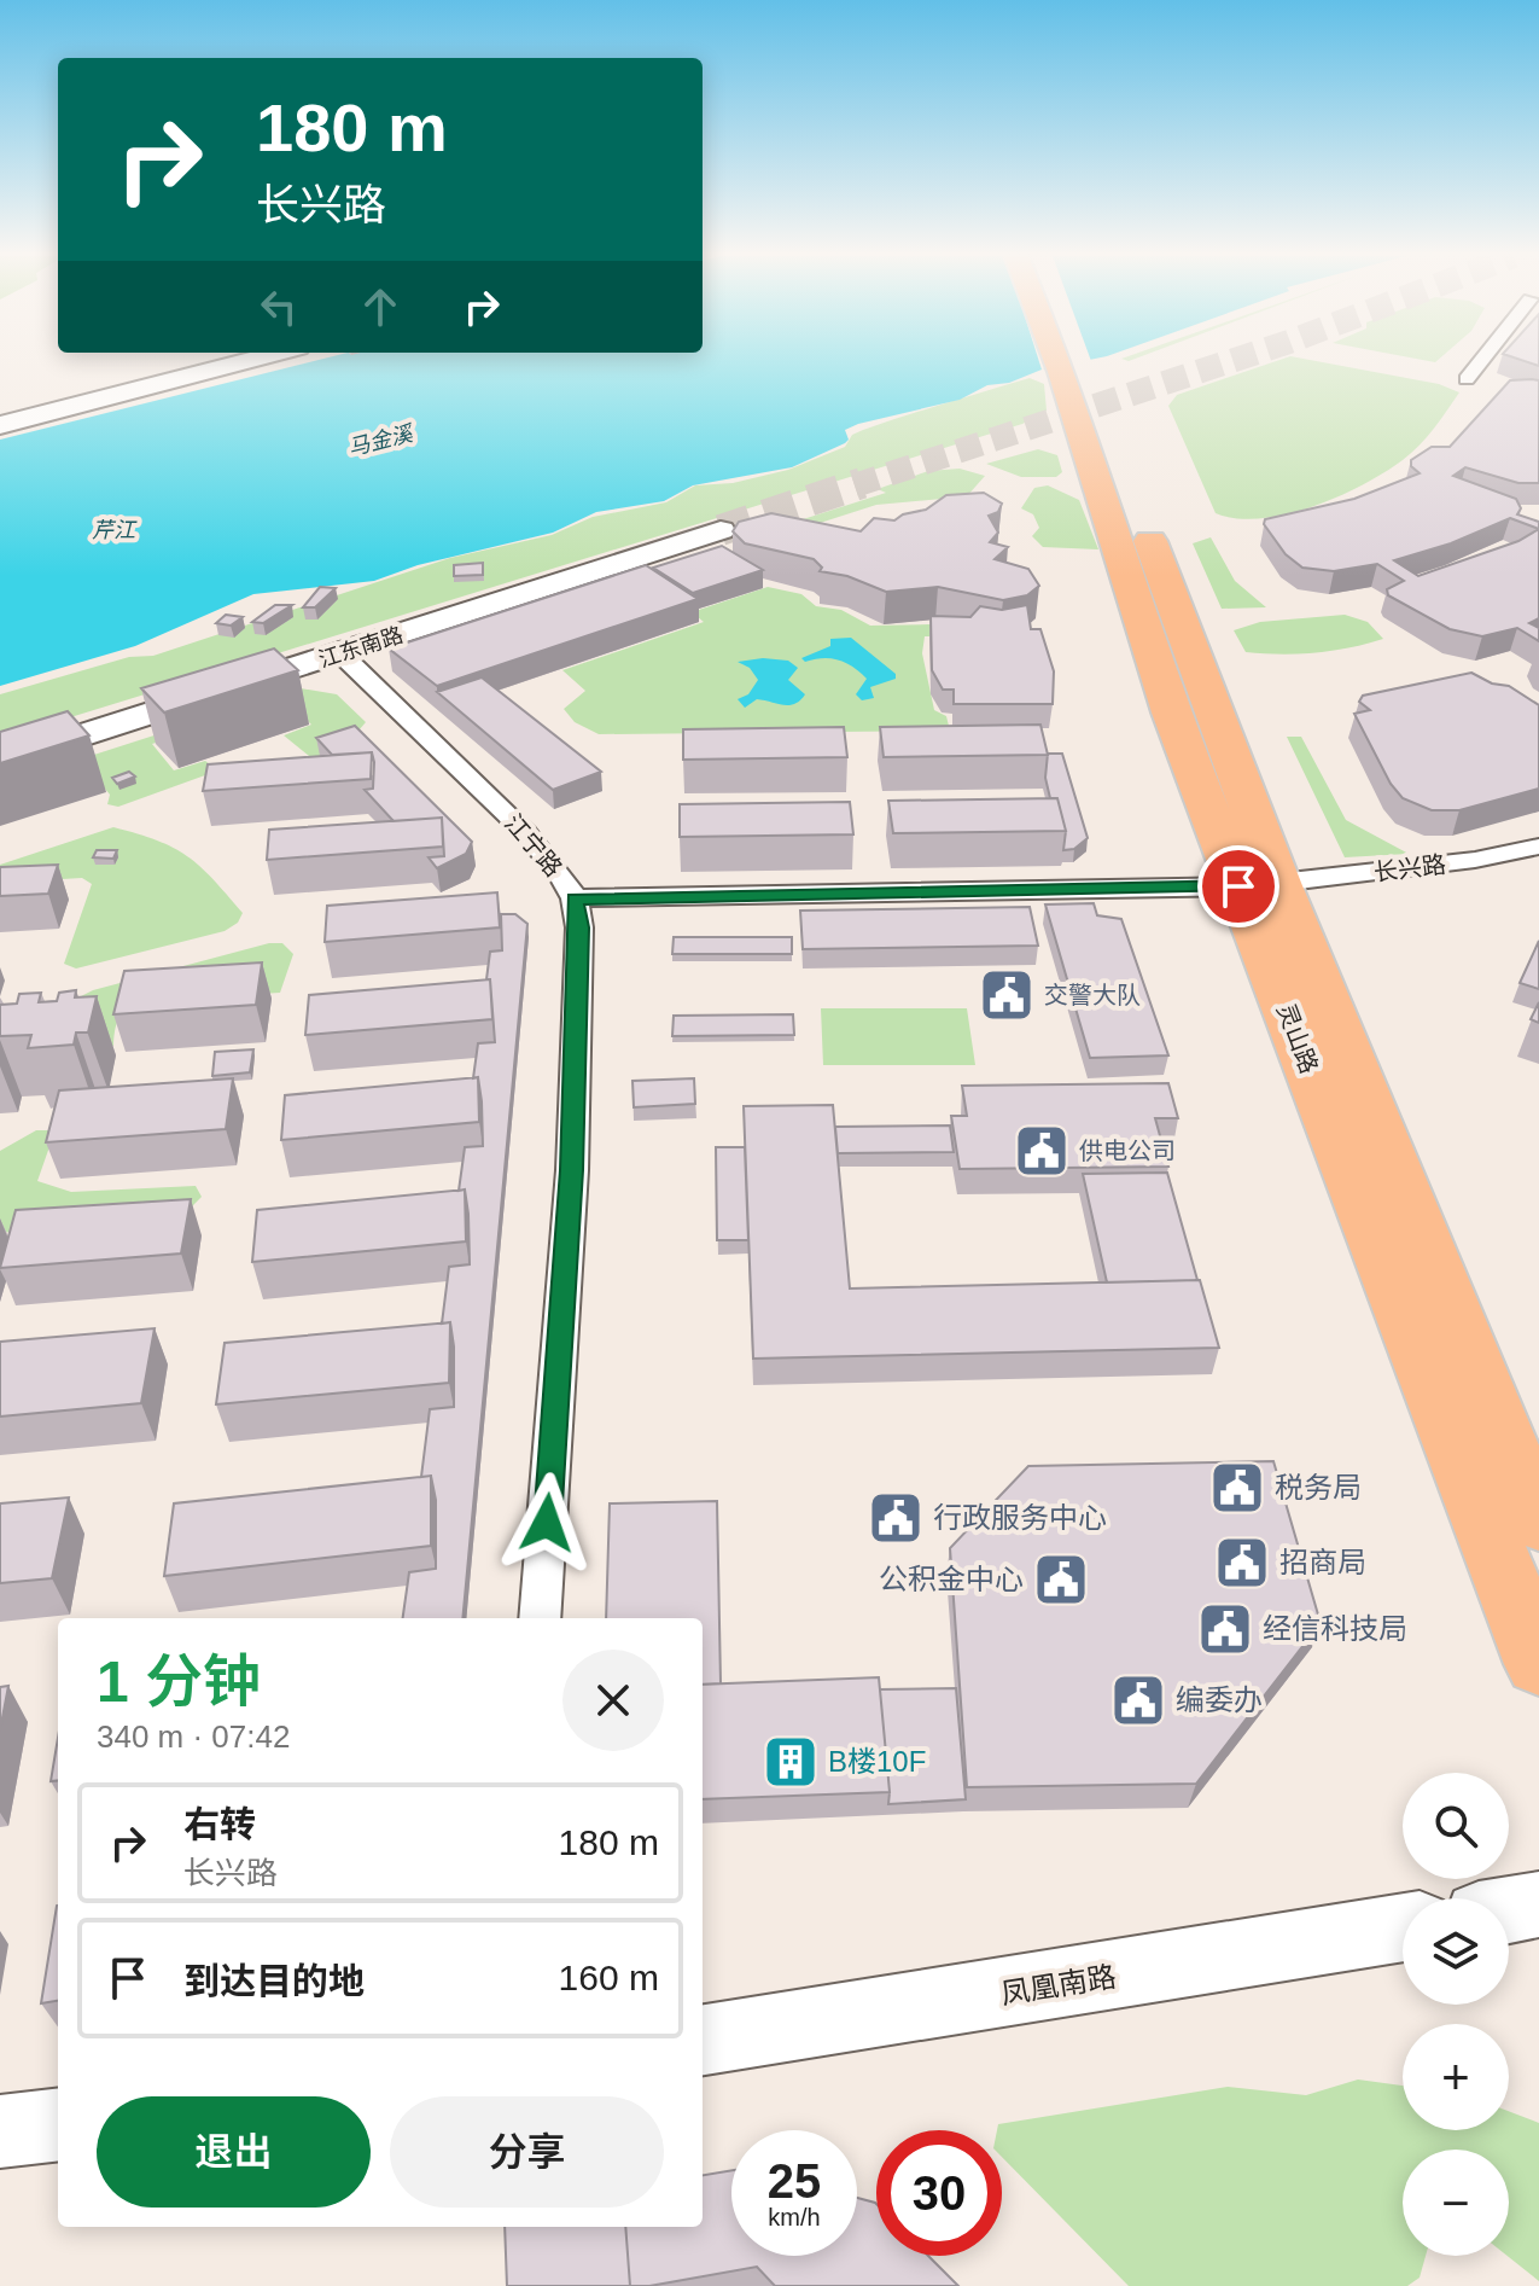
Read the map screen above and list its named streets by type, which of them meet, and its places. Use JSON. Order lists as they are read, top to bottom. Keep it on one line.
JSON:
{"streets":{"highway":["灵山路"],"main road":["江东南路","凤凰南路"],"street":["江宁路","长兴路"]},"crossings":[["江东南路","江宁路"],["江宁路","长兴路"],["长兴路","灵山路"]],"water":["马金溪","芹江"],"places":{"public building":["交警大队","供电公司","税务局","行政服务中心","招商局","公积金中心","经信科技局","编委办"],"building":["B楼10F"]},"page":{"turn":["180 m","长兴路"],"heading":["1 分钟","340 m · 07:42"],"map_buttons":["+","−"],"list":[{"name":"右转","note":"长兴路","value":"180 m"},{"name":"到达目的地","value":"160 m"}],"buttons":["退出","分享"],"speed":"25 km/h","limit":"30"}}
